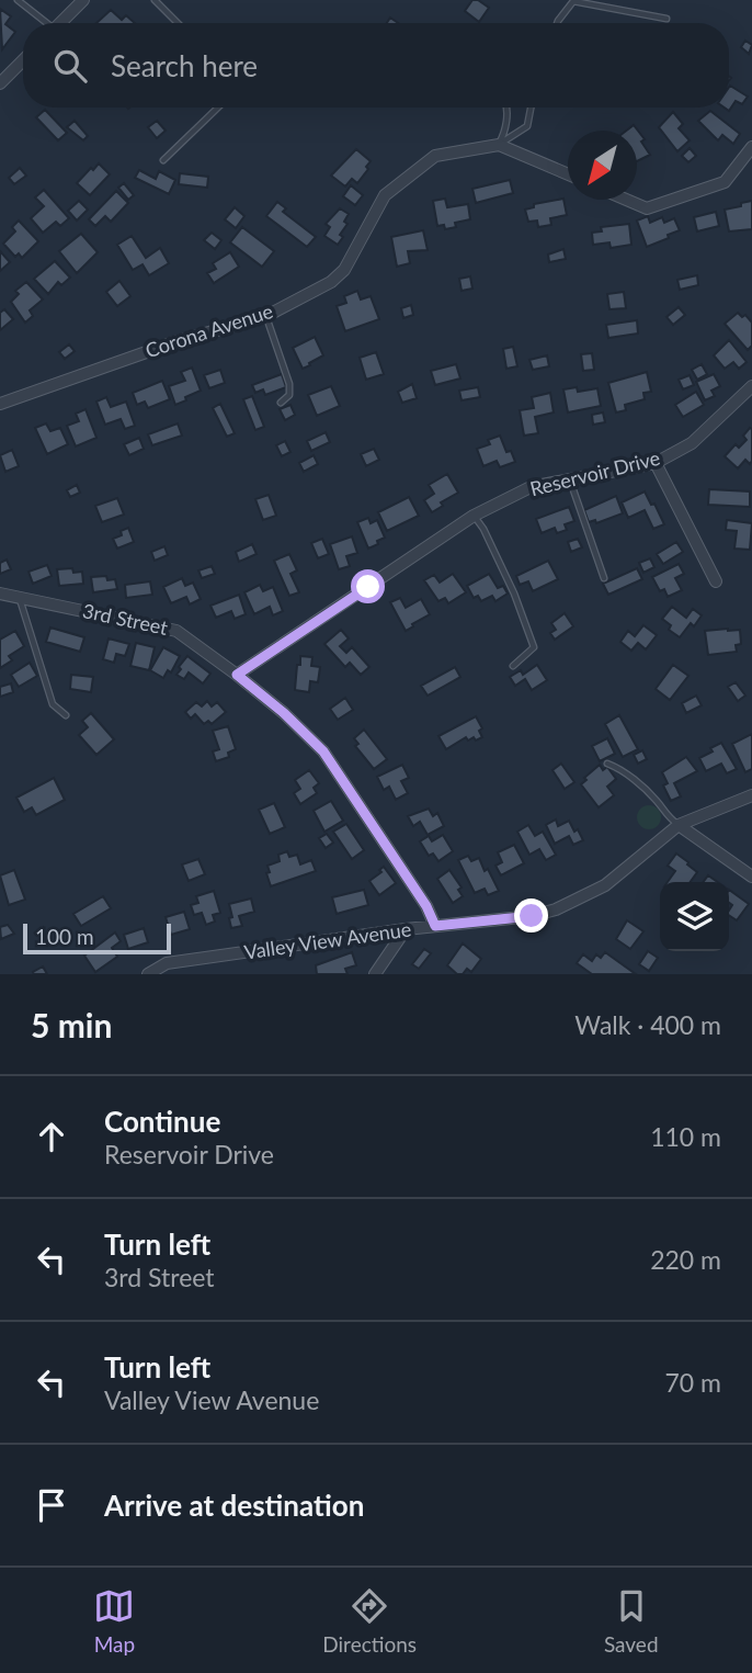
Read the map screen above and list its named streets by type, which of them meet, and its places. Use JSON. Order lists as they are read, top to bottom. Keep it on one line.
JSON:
{"streets":{"street":["Corona Avenue","Reservoir Drive","3rd Street","Valley View Avenue"]},"crossings":[["Reservoir Drive","3rd Street"],["3rd Street","Valley View Avenue"]],"scale_bar":"100 m","north":"bottom left","page":{"search":"Search here","scale":"100 m","heading":["5 min","Walk · 400 m"],"list":[["Continue","Reservoir Drive","110 m"],["Turn left","3rd Street","220 m"],["Turn left","Valley View Avenue","70 m"],"Arrive at destination"],"nav":["Map","Directions","Saved"]}}
